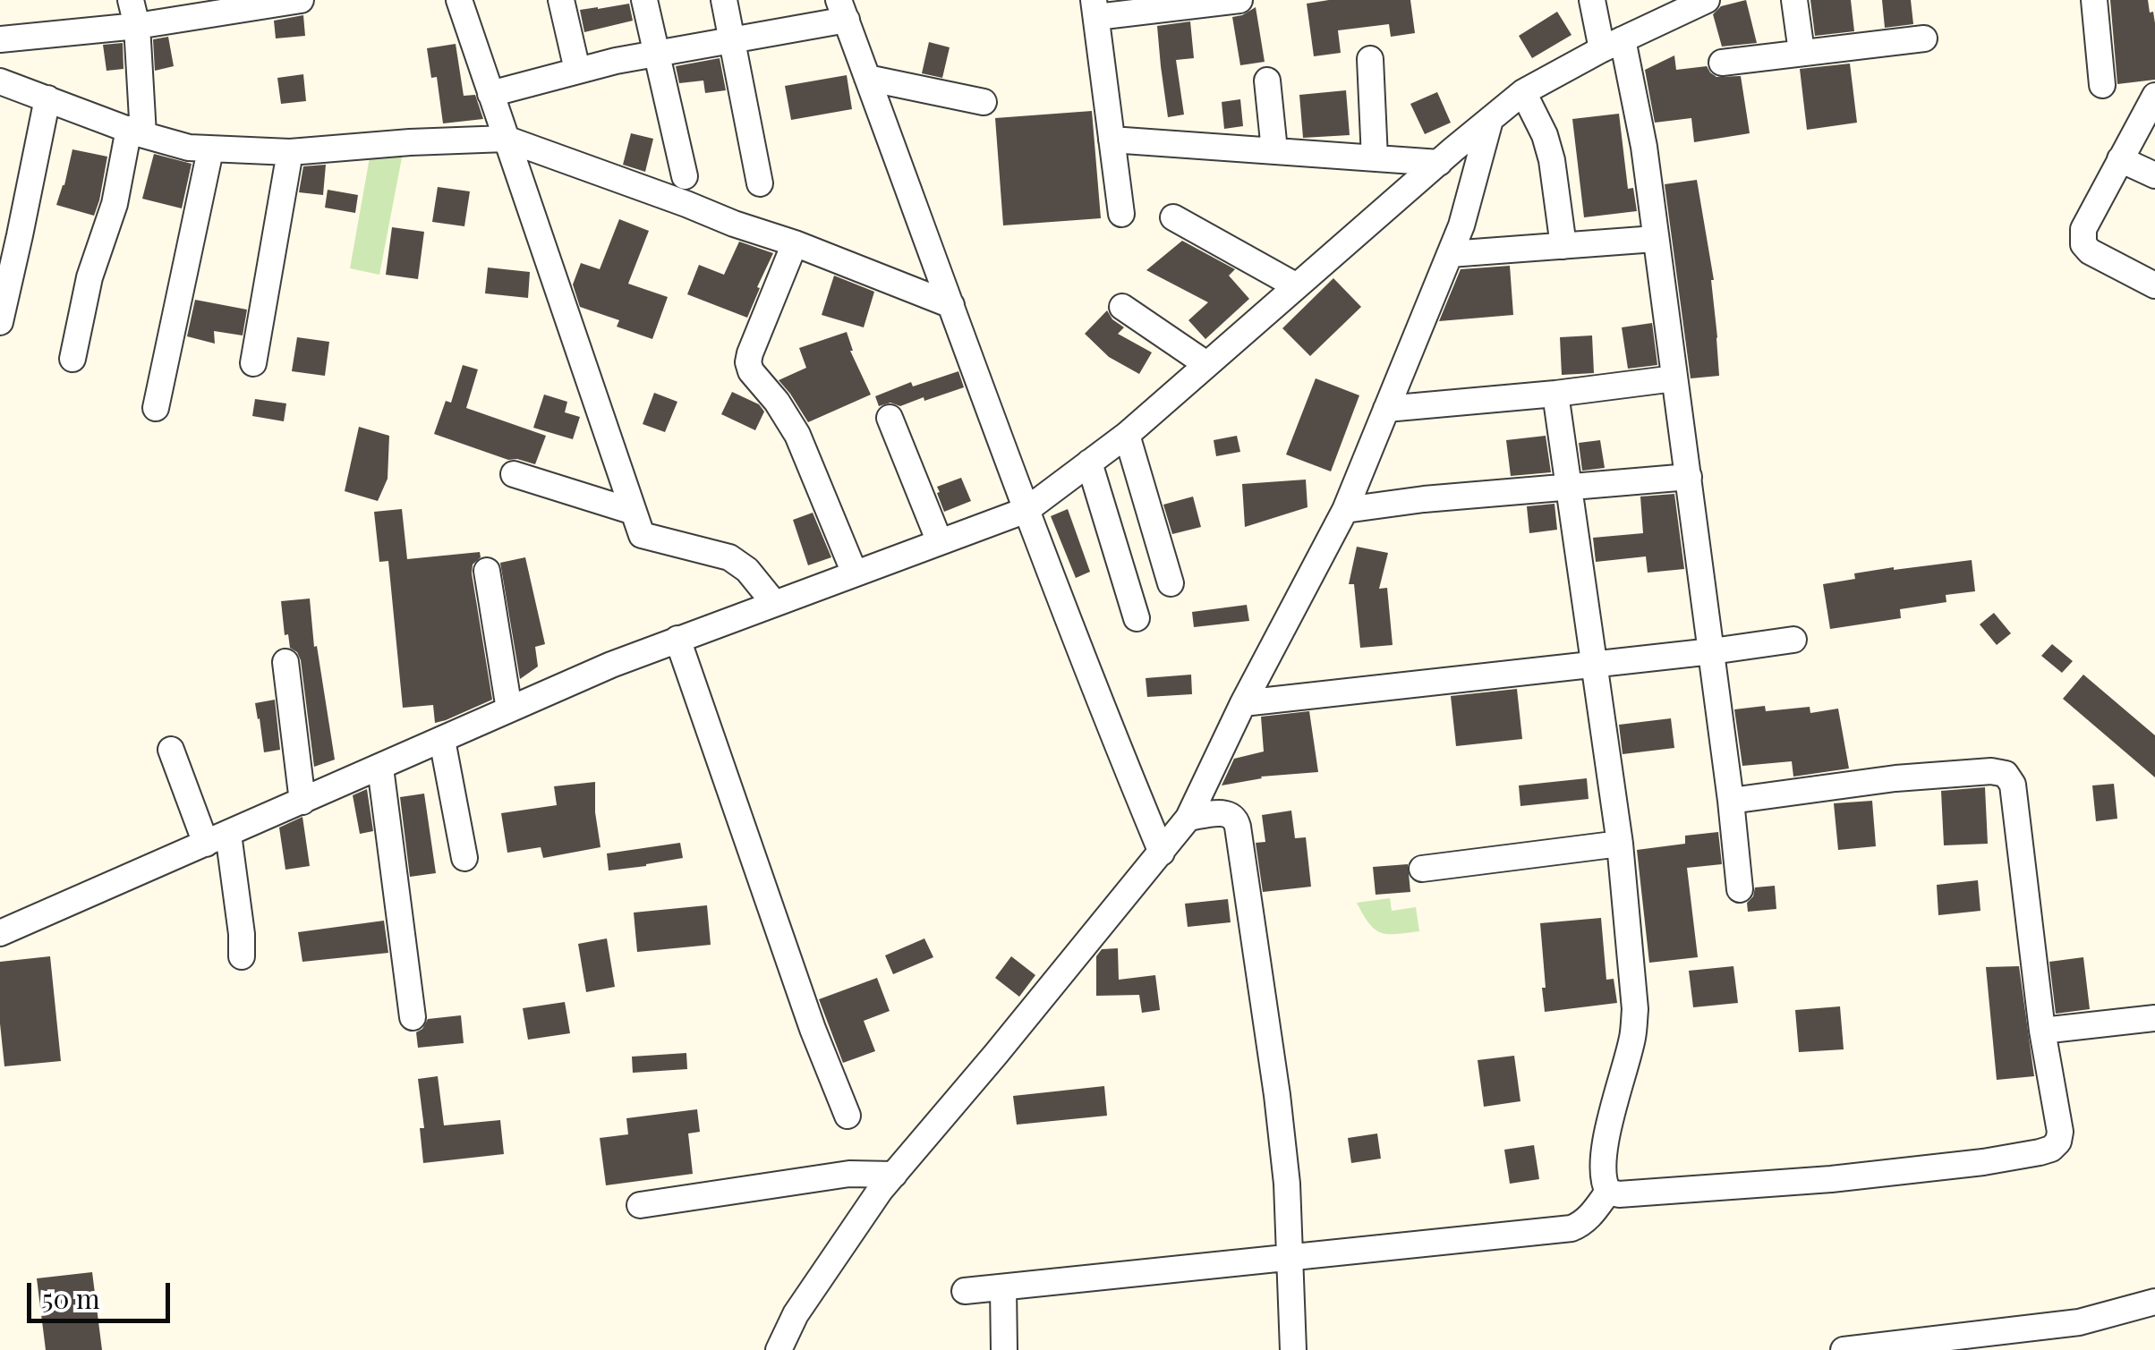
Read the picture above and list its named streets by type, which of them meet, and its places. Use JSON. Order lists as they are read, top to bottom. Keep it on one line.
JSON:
{"scale_bar":"50 m"}
